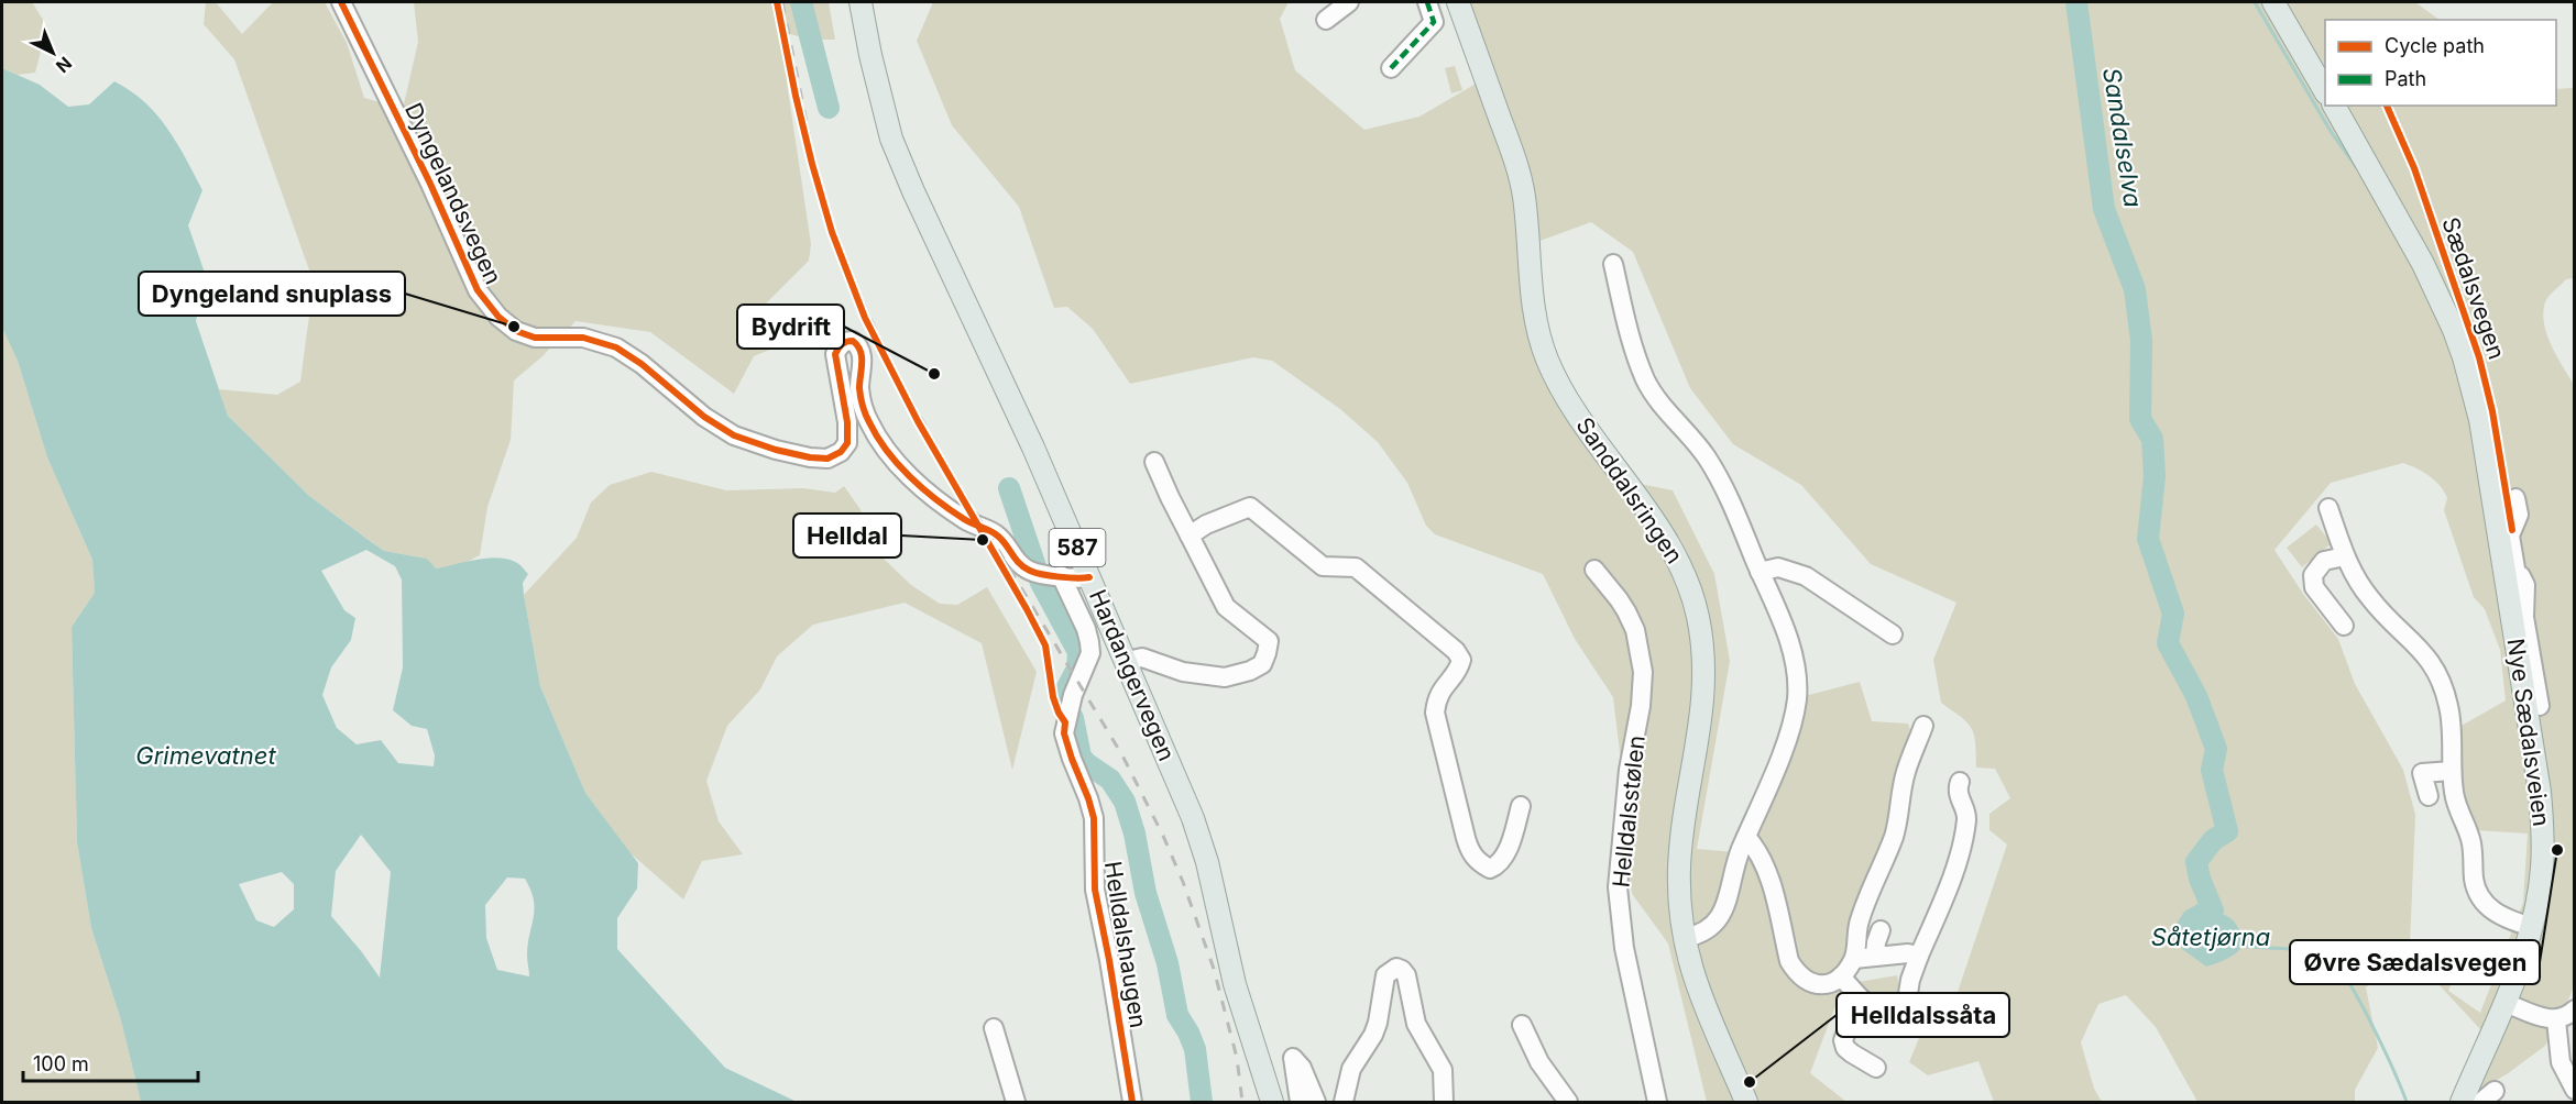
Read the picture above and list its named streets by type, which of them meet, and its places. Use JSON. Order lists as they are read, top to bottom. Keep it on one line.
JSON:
{"streets":{"main road":["Sanddalsringen","587","Hardangervegen","Nye Sædalsveien"],"street":["Dyngelandsvegen","Helldalsstølen","Helldalshaugen"],"cycle path":["Sædalsvegen"]},"crossings":[["Dyngelandsvegen","Helldalshaugen"]],"water":["Sandalselva","Grimevatnet","Såtetjørna"],"places":["Dyngeland snuplass","Bydrift","Helldal","Øvre Sædalsvegen","Helldalssåta"],"legend":["Cycle path","Path"],"scale_bar":"100 m","north":"bottom right"}
